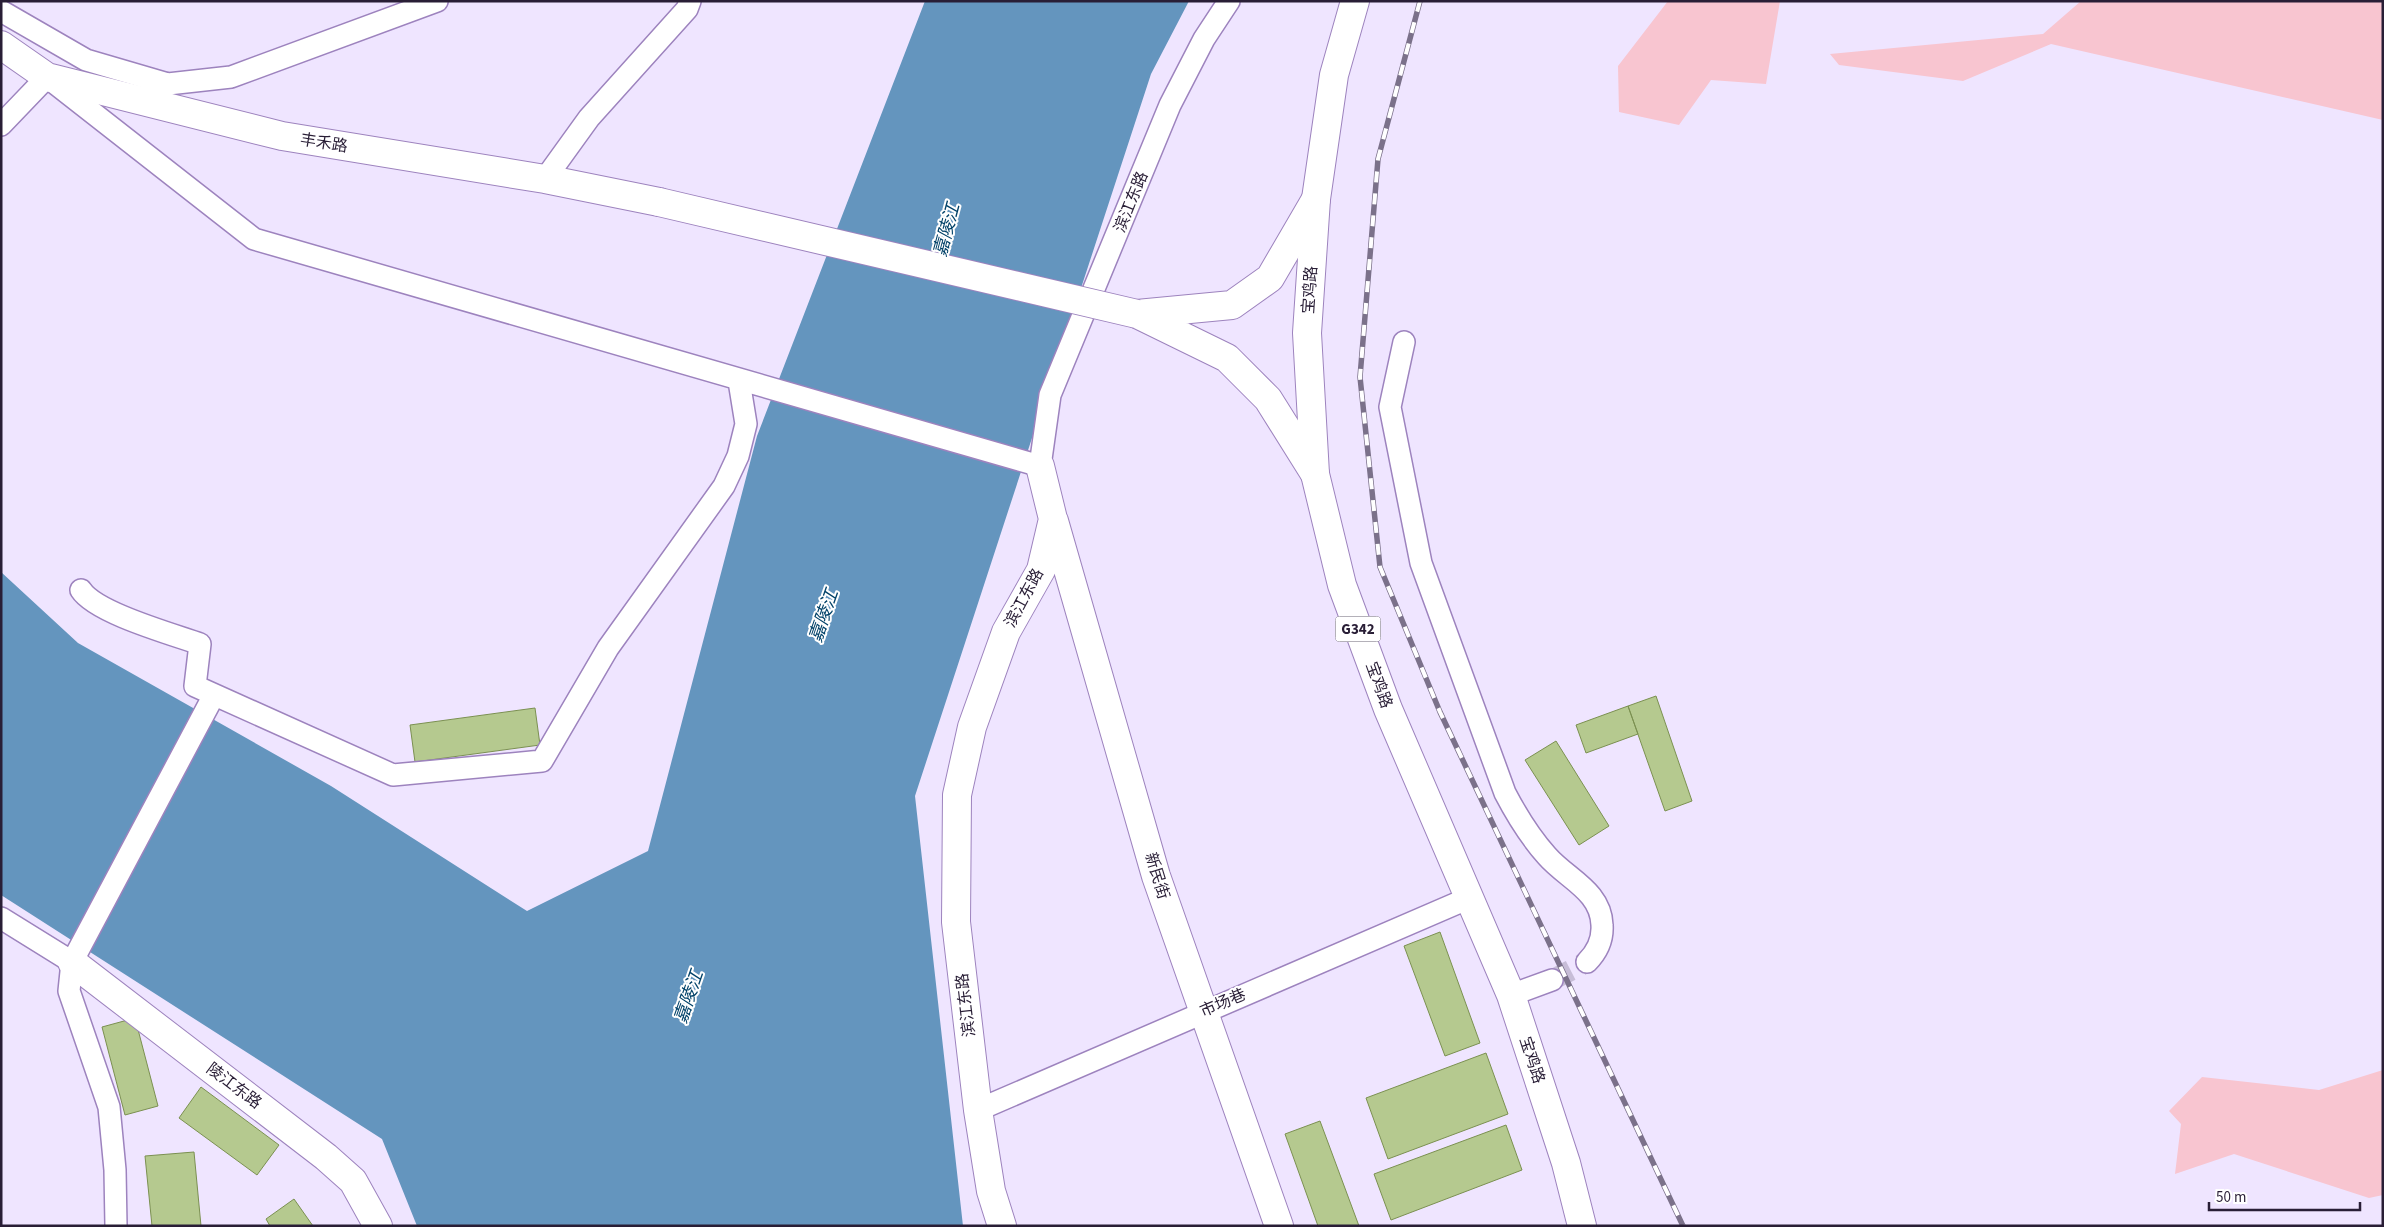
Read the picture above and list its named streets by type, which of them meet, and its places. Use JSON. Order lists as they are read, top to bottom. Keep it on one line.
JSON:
{"streets":{"main road":["丰禾路","滨江东路","宝鸡路","G342","新民街","陵江东路"],"street":["市场巷"]},"crossings":[["滨江东路","新民街"],["滨江东路","市场巷"],["宝鸡路","市场巷"],["新民街","市场巷"]],"water":["嘉陵江"],"scale_bar":"50 m"}
